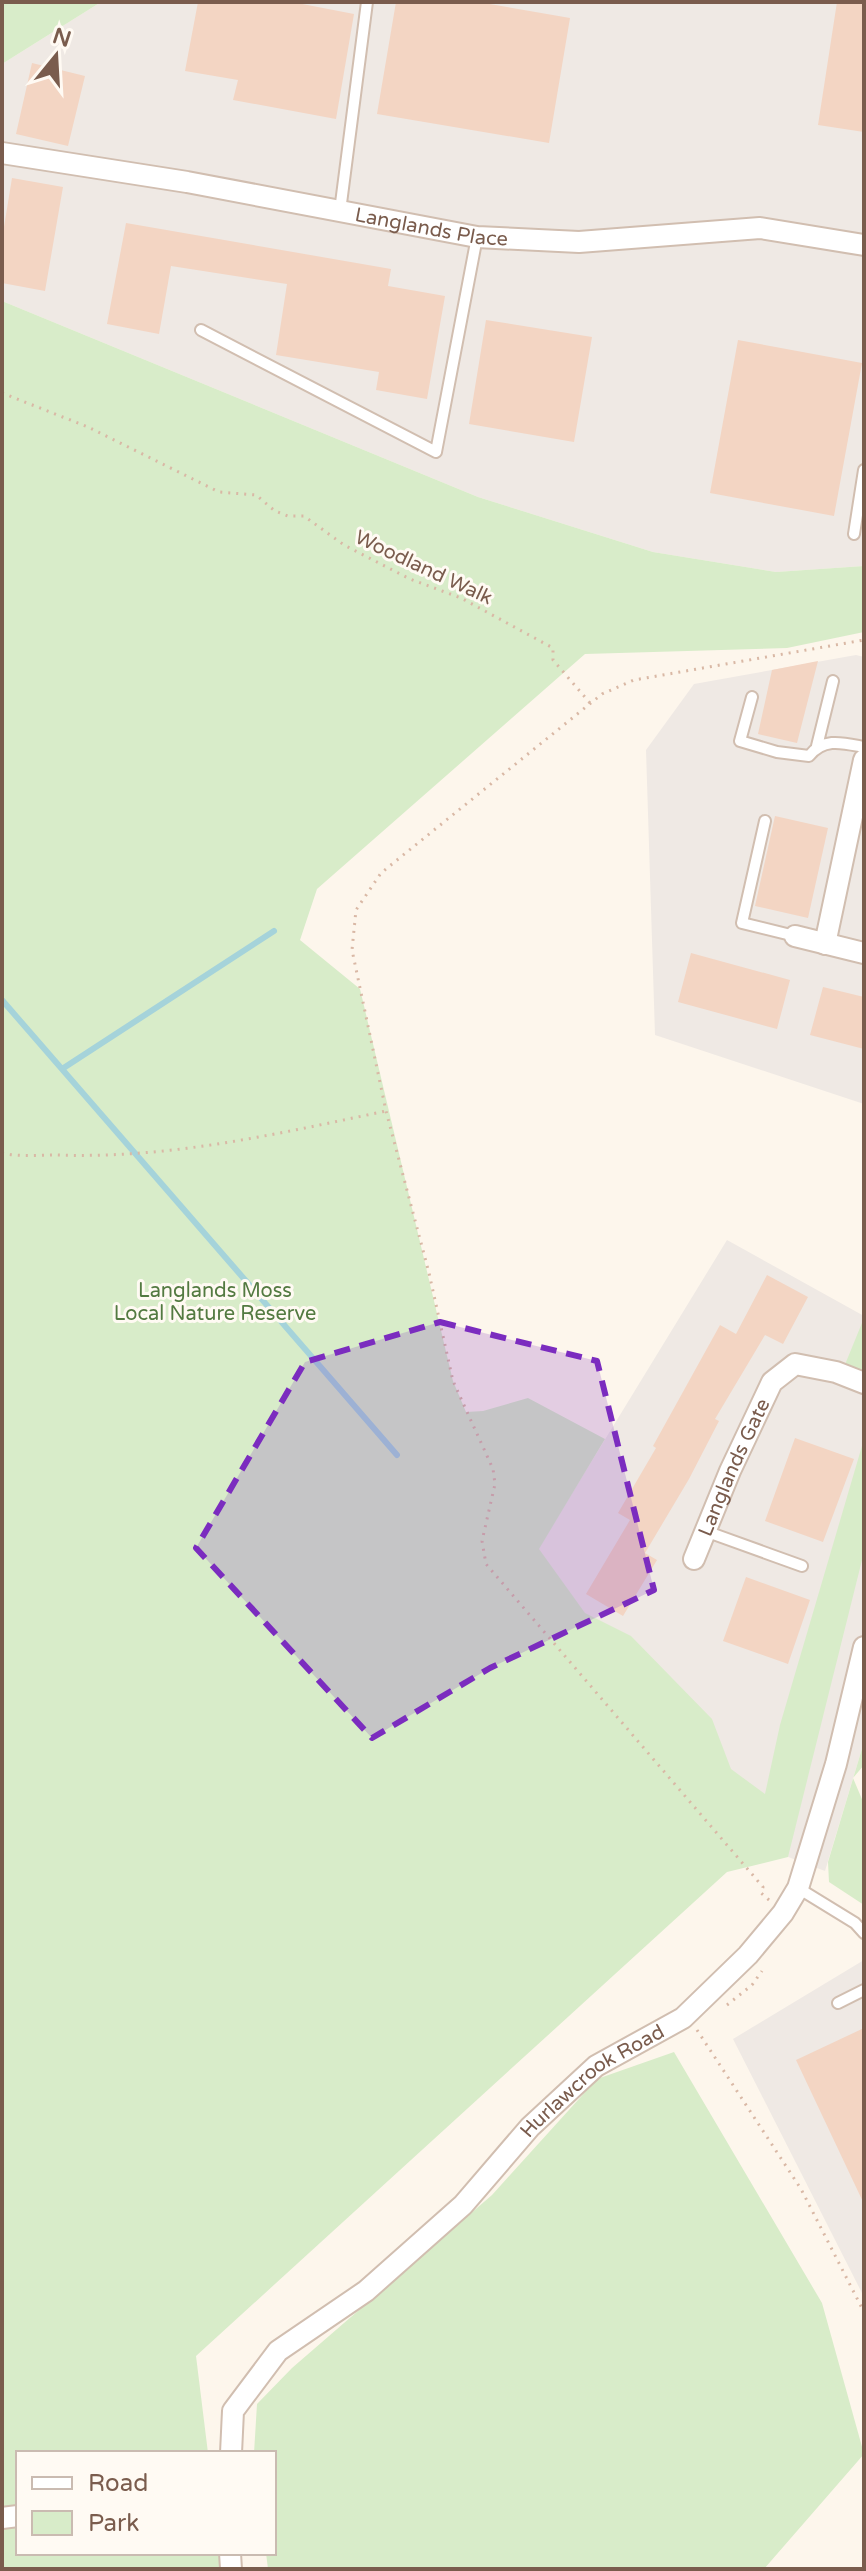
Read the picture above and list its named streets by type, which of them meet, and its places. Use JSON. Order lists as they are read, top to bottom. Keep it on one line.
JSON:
{"streets":{"street":["Langlands Place","Langlands Gate","Hurlawcrook Road"],"path":["Woodland Walk"]},"parks":["Langlands Moss Local Nature Reserve"],"legend":["Road","Park"],"north":"top"}
